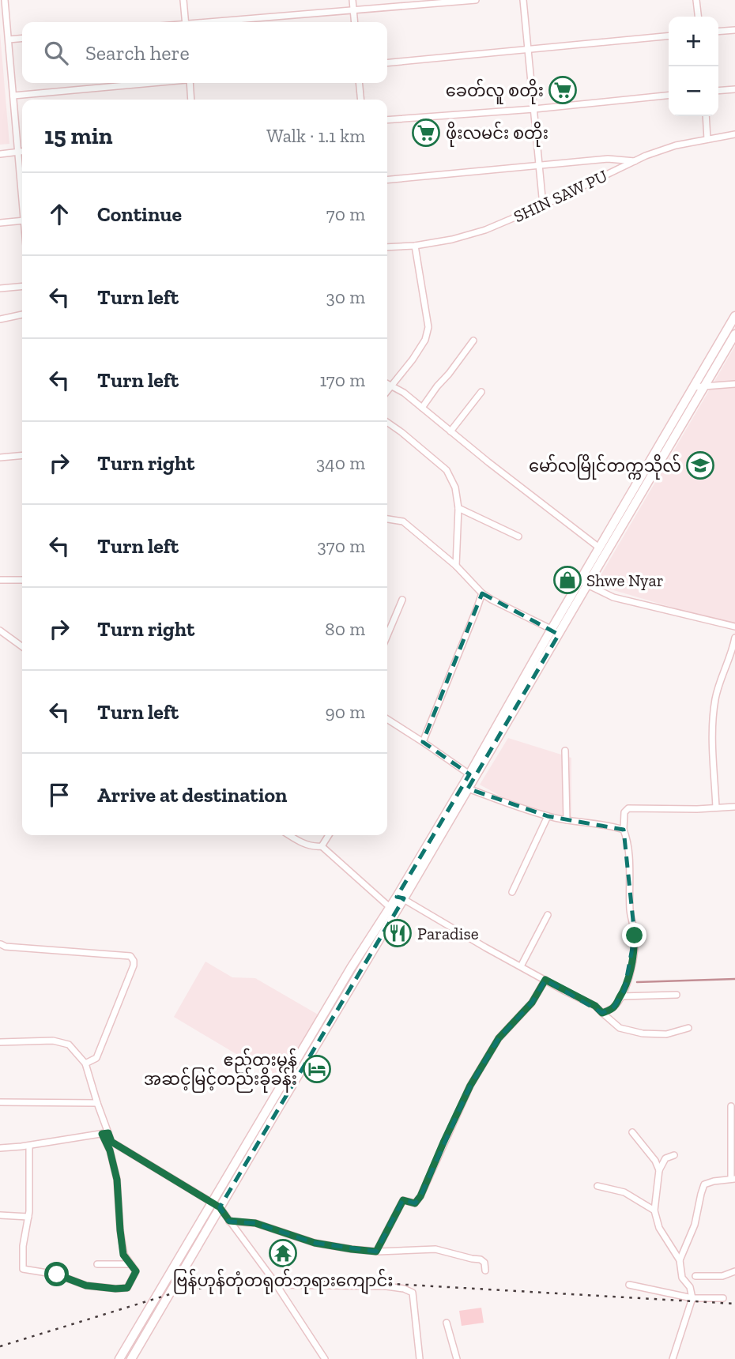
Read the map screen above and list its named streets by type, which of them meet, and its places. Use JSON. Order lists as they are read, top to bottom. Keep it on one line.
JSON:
{"streets":{"street":["SHIN SAW PU"]},"places":{"supermarket":["ခေတ်လူ စတိုး","ဖိုးလမင်း စတိုး"],"school or university":["မော်လမြိုင်တက္ကသိုလ်"],"shop":["Shwe Nyar"],"restaurant":["Paradise"],"hotel":["ဧည့်ထူးမွန် အဆင့်မြင့်တည်းခိုခန်း"],"temple":["ဗြန်ဟုန်တုံတရုတ်ဘုရားကျောင်း"]},"page":{"map_buttons":["+","−"],"search":"Search here","heading":["15 min","Walk · 1.1 km"],"list":[["Continue","70 m"],["Turn left","30 m"],["Turn left","170 m"],["Turn right","340 m"],["Turn left","370 m"],["Turn right","80 m"],["Turn left","90 m"],"Arrive at destination"]}}
